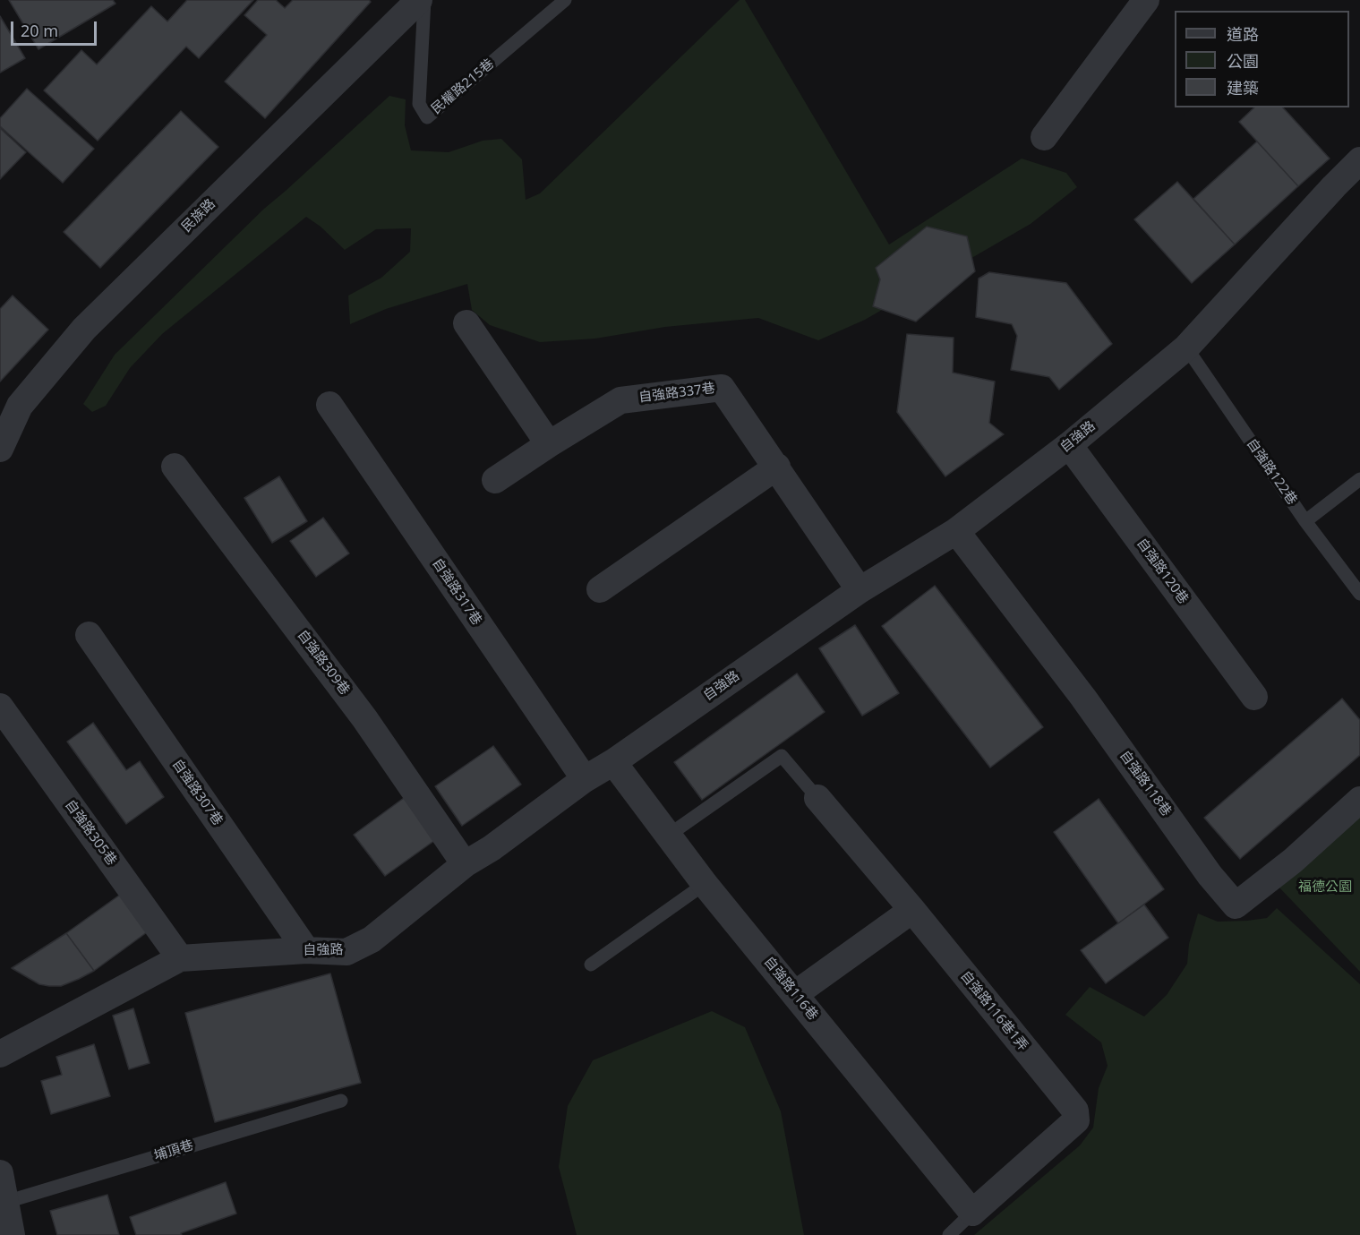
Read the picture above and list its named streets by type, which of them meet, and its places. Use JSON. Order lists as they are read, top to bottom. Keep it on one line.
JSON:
{"streets":{"street":["民族路","自強路337巷","自強路","自強路120巷","自強路317巷","自強路309巷","自強路118巷","自強路307巷","自強路305巷","自強路116巷","自強路116巷1弄"],"lane":["民權路215巷","自強路122巷","埔頂巷"]},"crossings":[["自強路337巷","自強路"],["自強路","自強路122巷"],["自強路","自強路120巷"],["自強路","自強路317巷"],["自強路","自強路309巷"],["自強路","自強路118巷"],["自強路","自強路307巷"],["自強路","自強路305巷"],["自強路","自強路116巷"],["自強路116巷","自強路116巷1弄"]],"parks":["福德公園"],"legend":["道路","公園","建築"],"scale_bar":"20 m"}
